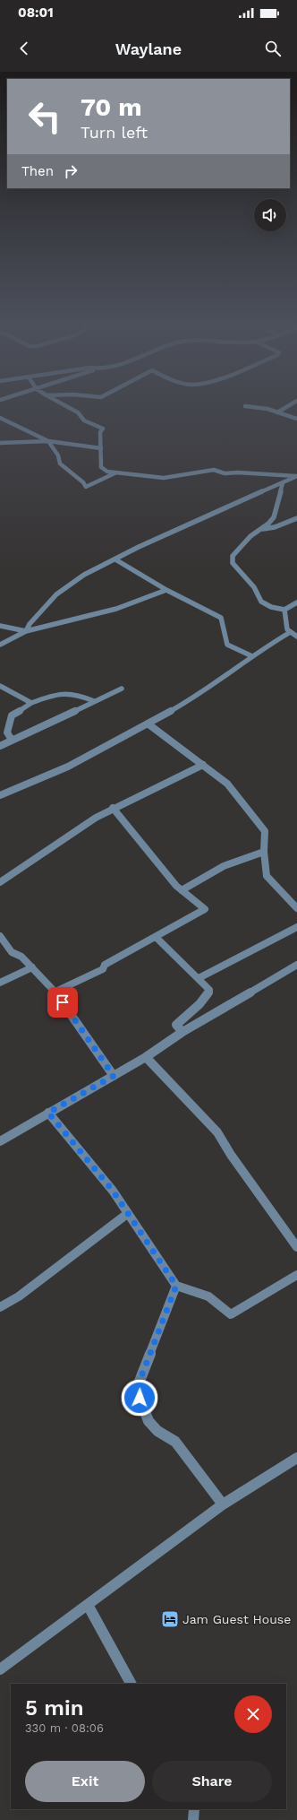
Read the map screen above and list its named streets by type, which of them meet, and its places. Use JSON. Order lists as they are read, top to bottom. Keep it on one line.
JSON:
{"places":{"hotel":["Jam Guest House"]},"page":{"status":"08:01","header":"Waylane","turn":["70 m","Turn left"],"then":"Then","heading":["5 min","330 m · 08:06"],"buttons":["Exit","Share"]}}
